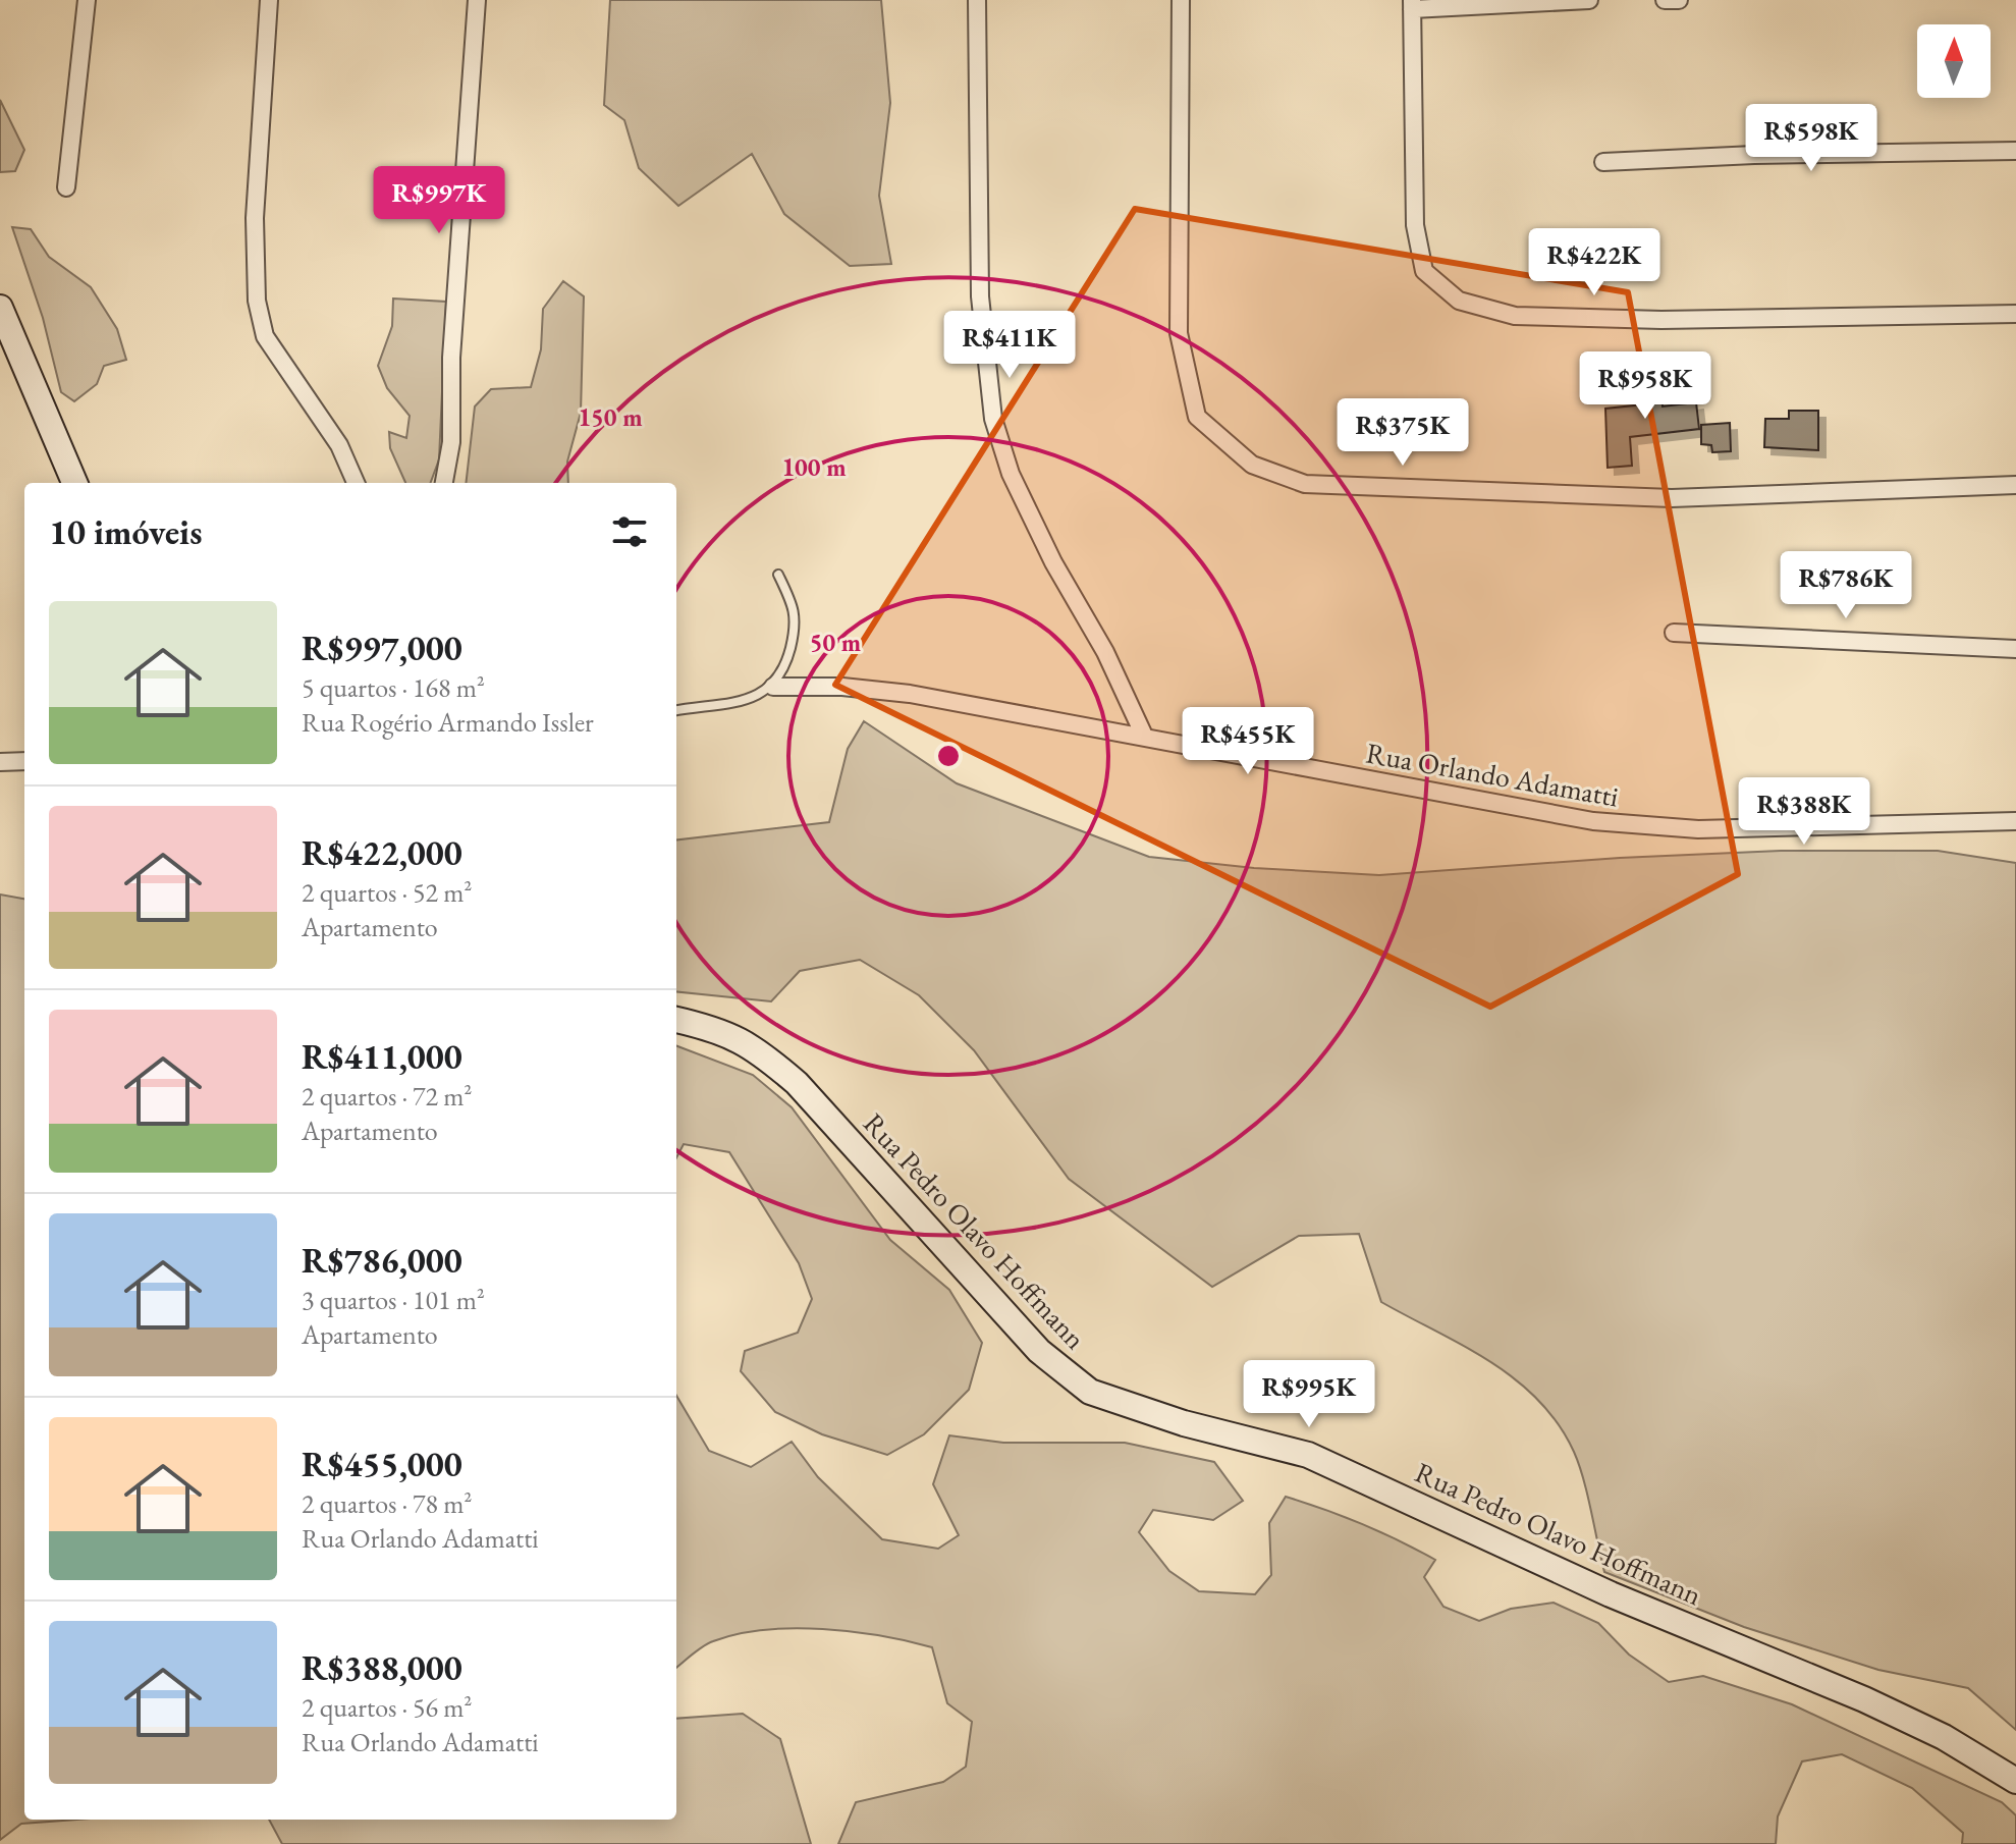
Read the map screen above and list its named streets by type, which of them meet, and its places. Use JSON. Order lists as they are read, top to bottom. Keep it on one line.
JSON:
{"streets":{"street":["Rua Orlando Adamatti","Rua Pedro Olavo Hoffmann"]},"north":"top","page":{"price":["R$598K","R$997K","R$422K","R$411K","R$958K","R$375K","R$786K","R$455K","R$388K","R$995K"],"heading":"10 imóveis","list":[{"name":"R$997,000","note":"5 quartos · 168 m² · Rua Rogério Armando Issler"},{"name":"R$422,000","note":"2 quartos · 52 m² · Apartamento"},{"name":"R$411,000","note":"2 quartos · 72 m² · Apartamento"},{"name":"R$786,000","note":"3 quartos · 101 m² · Apartamento"},{"name":"R$455,000","note":"2 quartos · 78 m² · Rua Orlando Adamatti"},{"name":"R$388,000","note":"2 quartos · 56 m² · Rua Orlando Adamatti"}]},"rings":["150 m","100 m","50 m"]}
